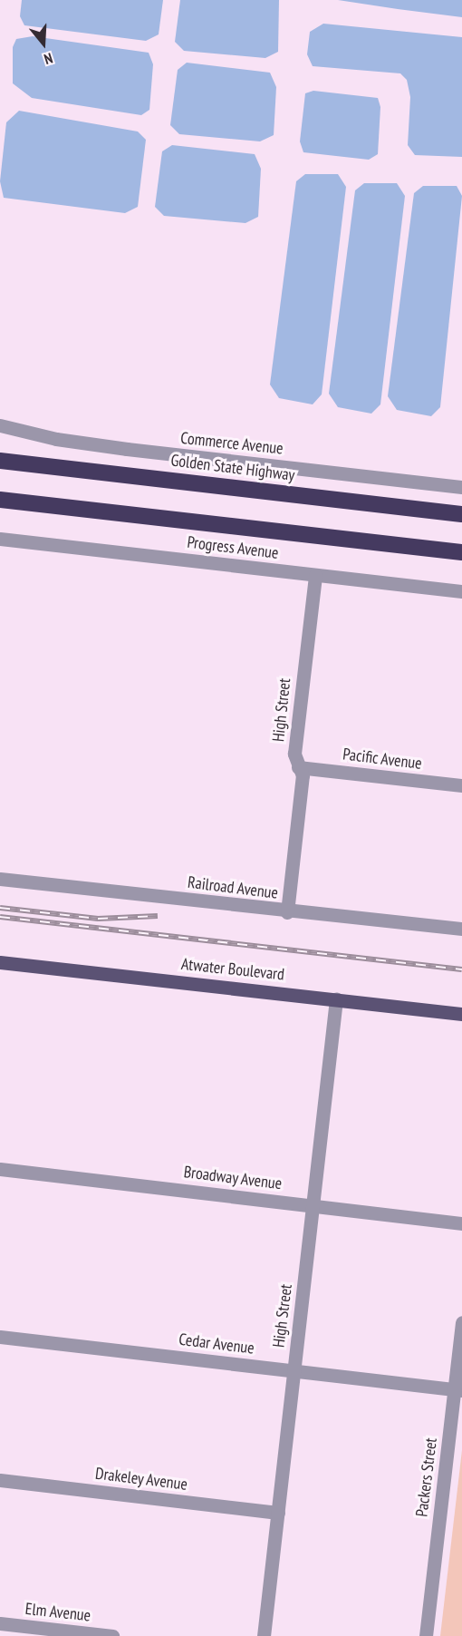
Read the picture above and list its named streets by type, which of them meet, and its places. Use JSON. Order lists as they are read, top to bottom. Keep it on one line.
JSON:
{"streets":{"highway":["Golden State Highway"],"main road":["Atwater Boulevard"],"street":["Commerce Avenue","Progress Avenue","High Street","Pacific Avenue","Railroad Avenue","Broadway Avenue","Cedar Avenue","Packers Street","Drakeley Avenue","Elm Avenue"]},"crossings":[["Progress Avenue","High Street"],["High Street","Pacific Avenue"],["High Street","Railroad Avenue"],["High Street","Atwater Boulevard"],["High Street","Broadway Avenue"],["High Street","Cedar Avenue"],["High Street","Drakeley Avenue"],["Cedar Avenue","Packers Street"]],"north":"bottom"}
